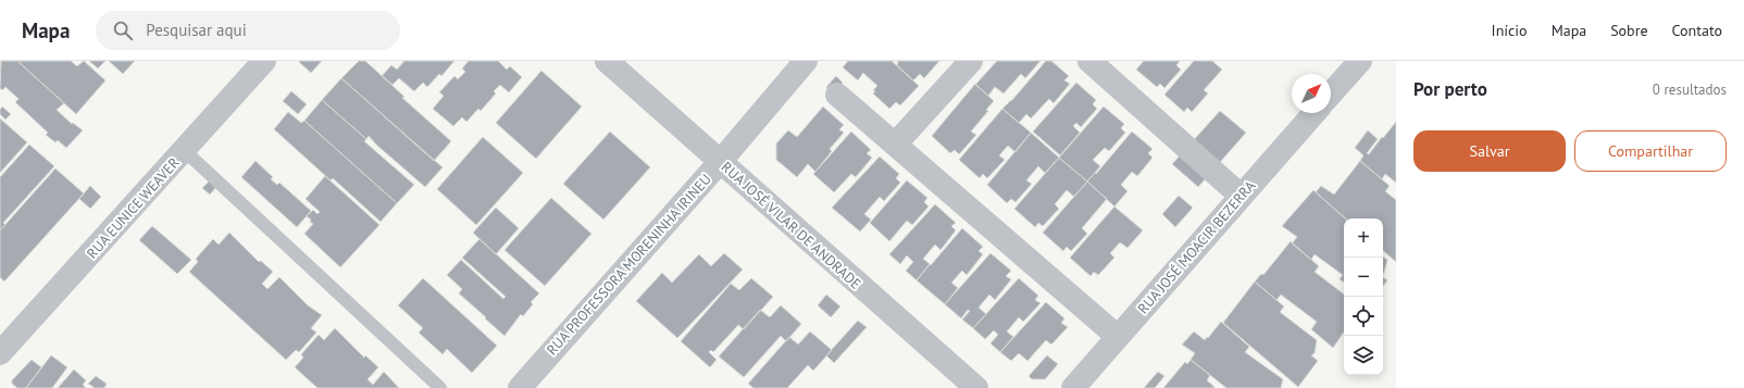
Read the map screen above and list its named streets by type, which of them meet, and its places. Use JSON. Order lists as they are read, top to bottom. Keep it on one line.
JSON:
{"streets":{"street":["RUA EUNICE WEAVER","RUA JOSÉ VILAR DE ANDRADE","RUA JOSÉ MOACIR BEZERRA","RUA PROFESSORA MORENINHA IRINEU"]},"crossings":[["RUA JOSÉ VILAR DE ANDRADE","RUA PROFESSORA MORENINHA IRINEU"]],"north":"top right","page":{"header":"Mapa","search":"Pesquisar aqui","nav":["Início","Mapa","Sobre","Contato"],"heading":["Por perto","0 resultados"],"buttons":["Salvar","Compartilhar"],"map_buttons":["+","−"]}}
